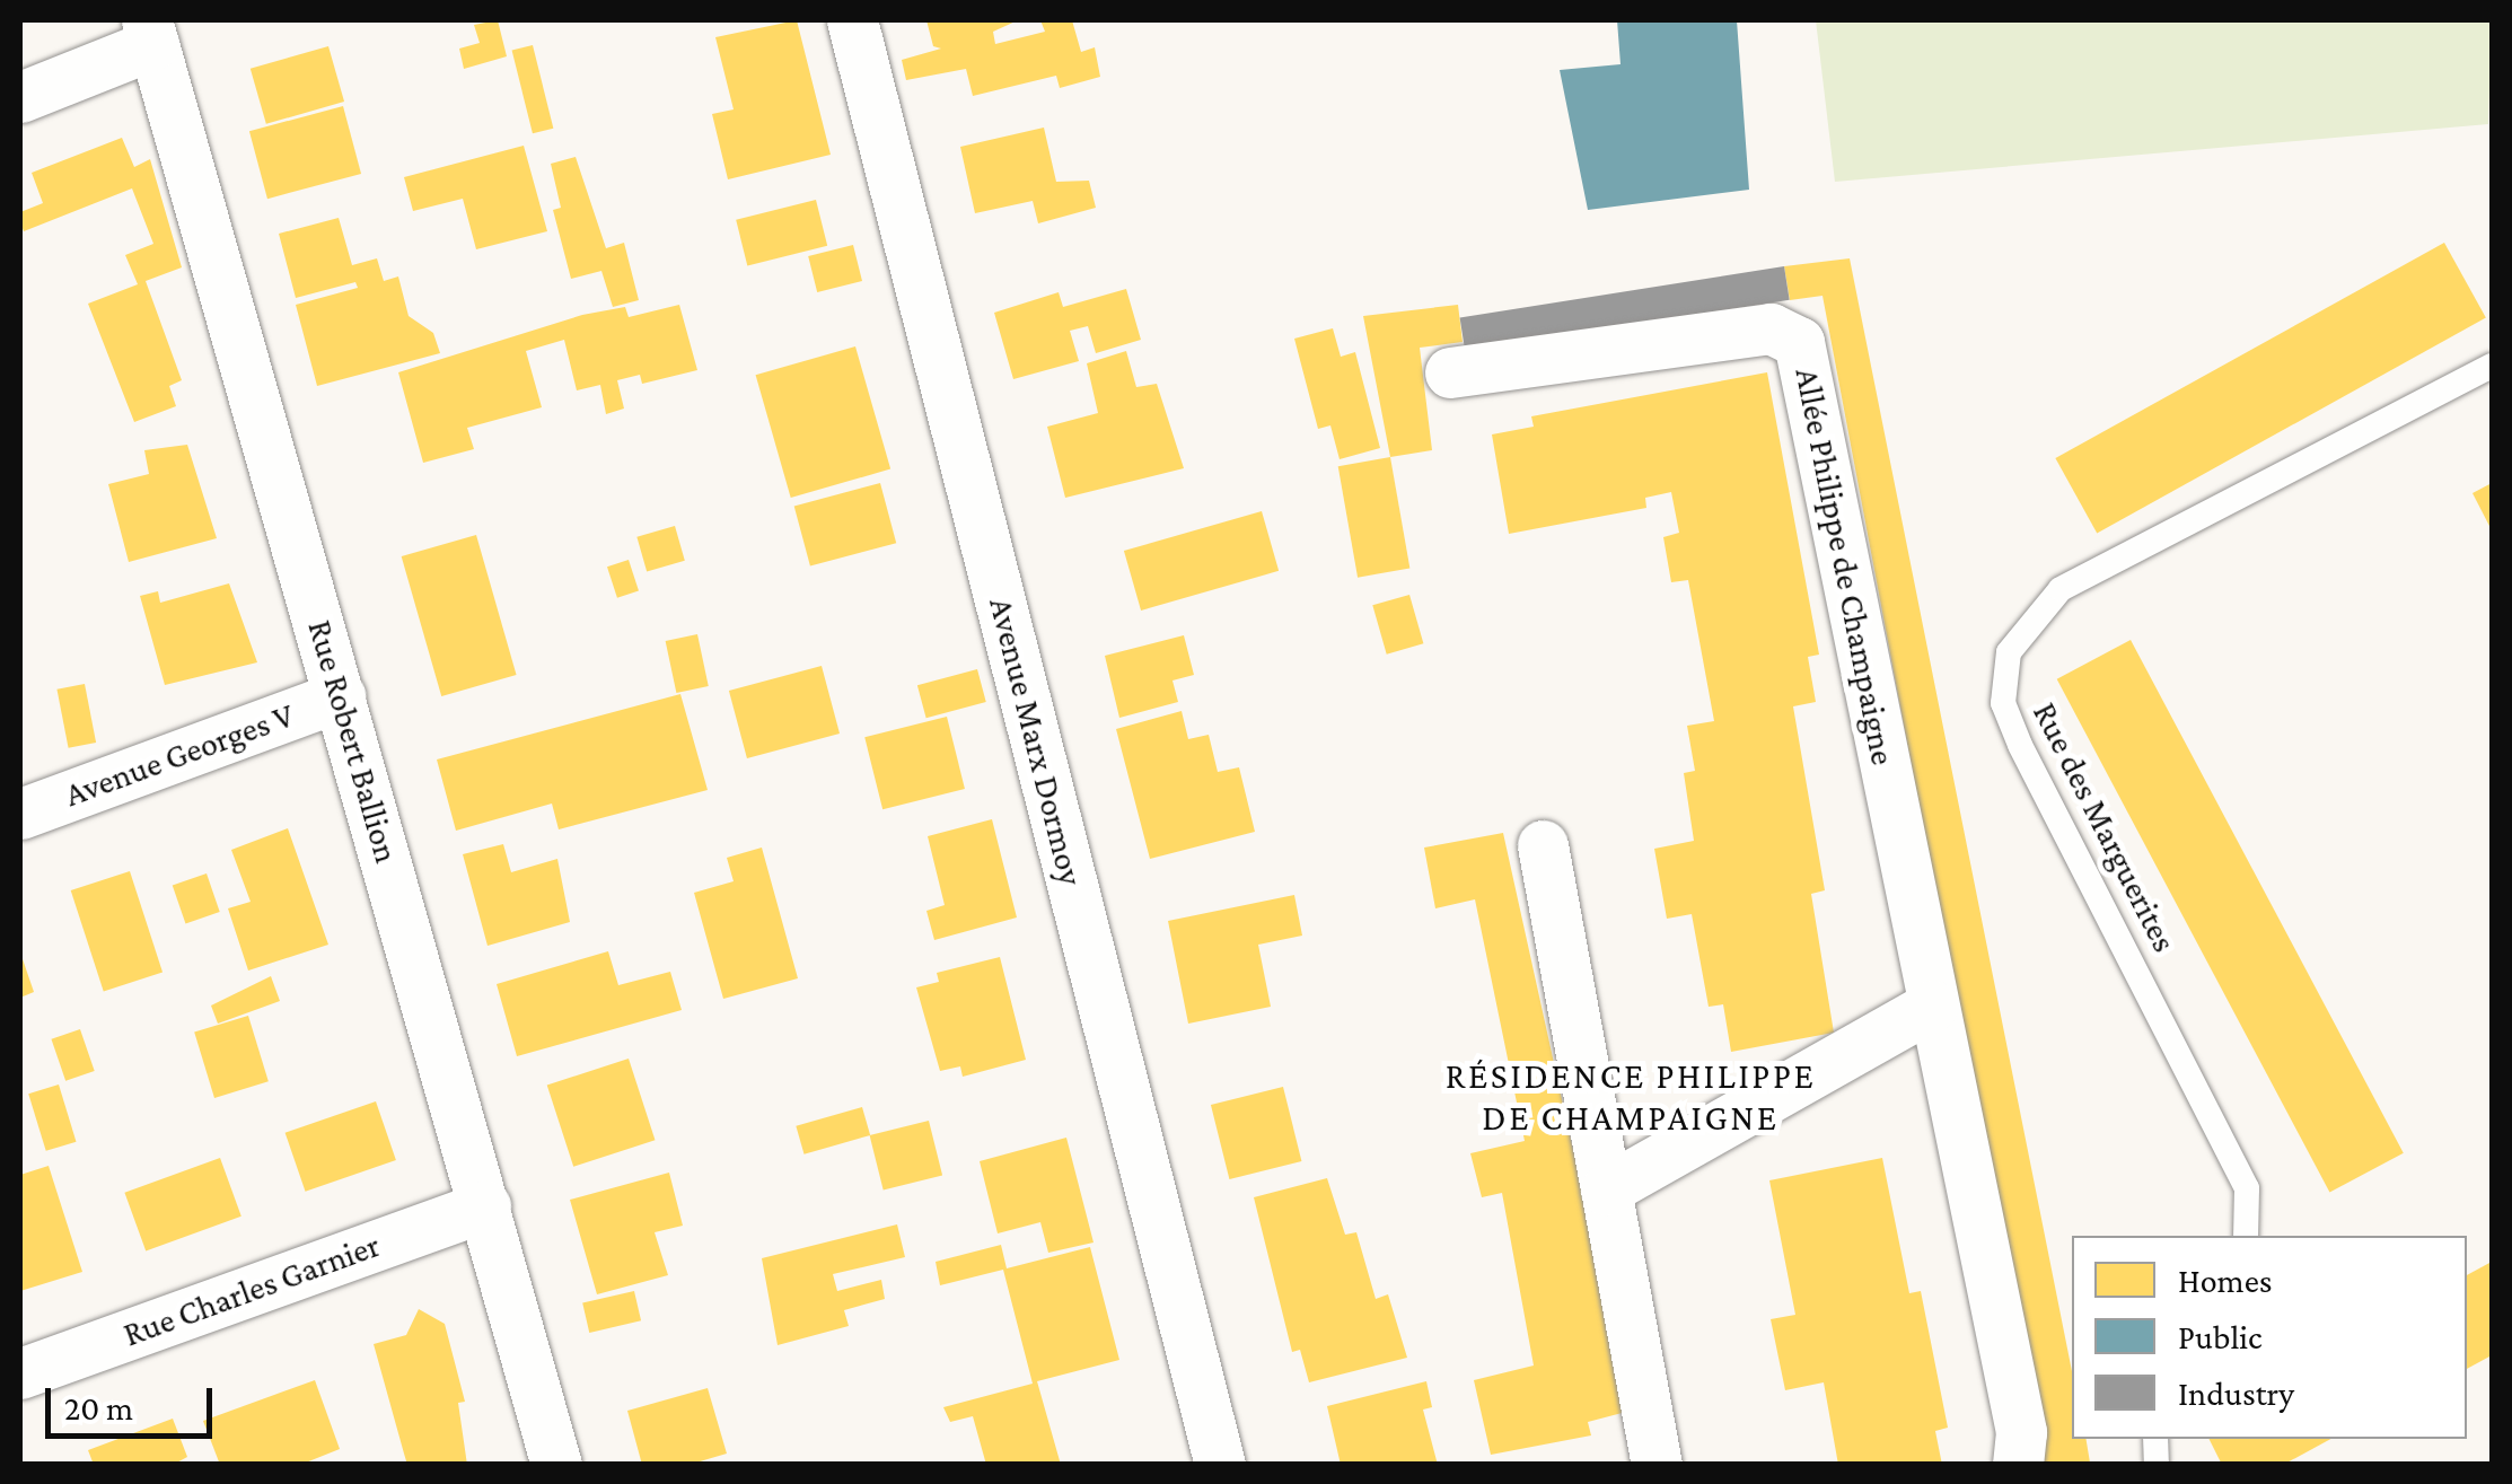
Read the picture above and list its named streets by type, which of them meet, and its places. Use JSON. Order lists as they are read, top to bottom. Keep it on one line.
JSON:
{"streets":{"street":["Allée Philippe de Champaigne","Rue Robert Ballion","Avenue Marx Dormoy","Avenue Georges V","Rue Charles Garnier"],"lane":["Rue des Marguerites"]},"crossings":[["Rue Robert Ballion","Avenue Georges V"],["Rue Robert Ballion","Rue Charles Garnier"]],"districts":["RÉSIDENCE PHILIPPE DE CHAMPAIGNE"],"legend":["Homes","Public","Industry"],"scale_bar":"20 m"}
